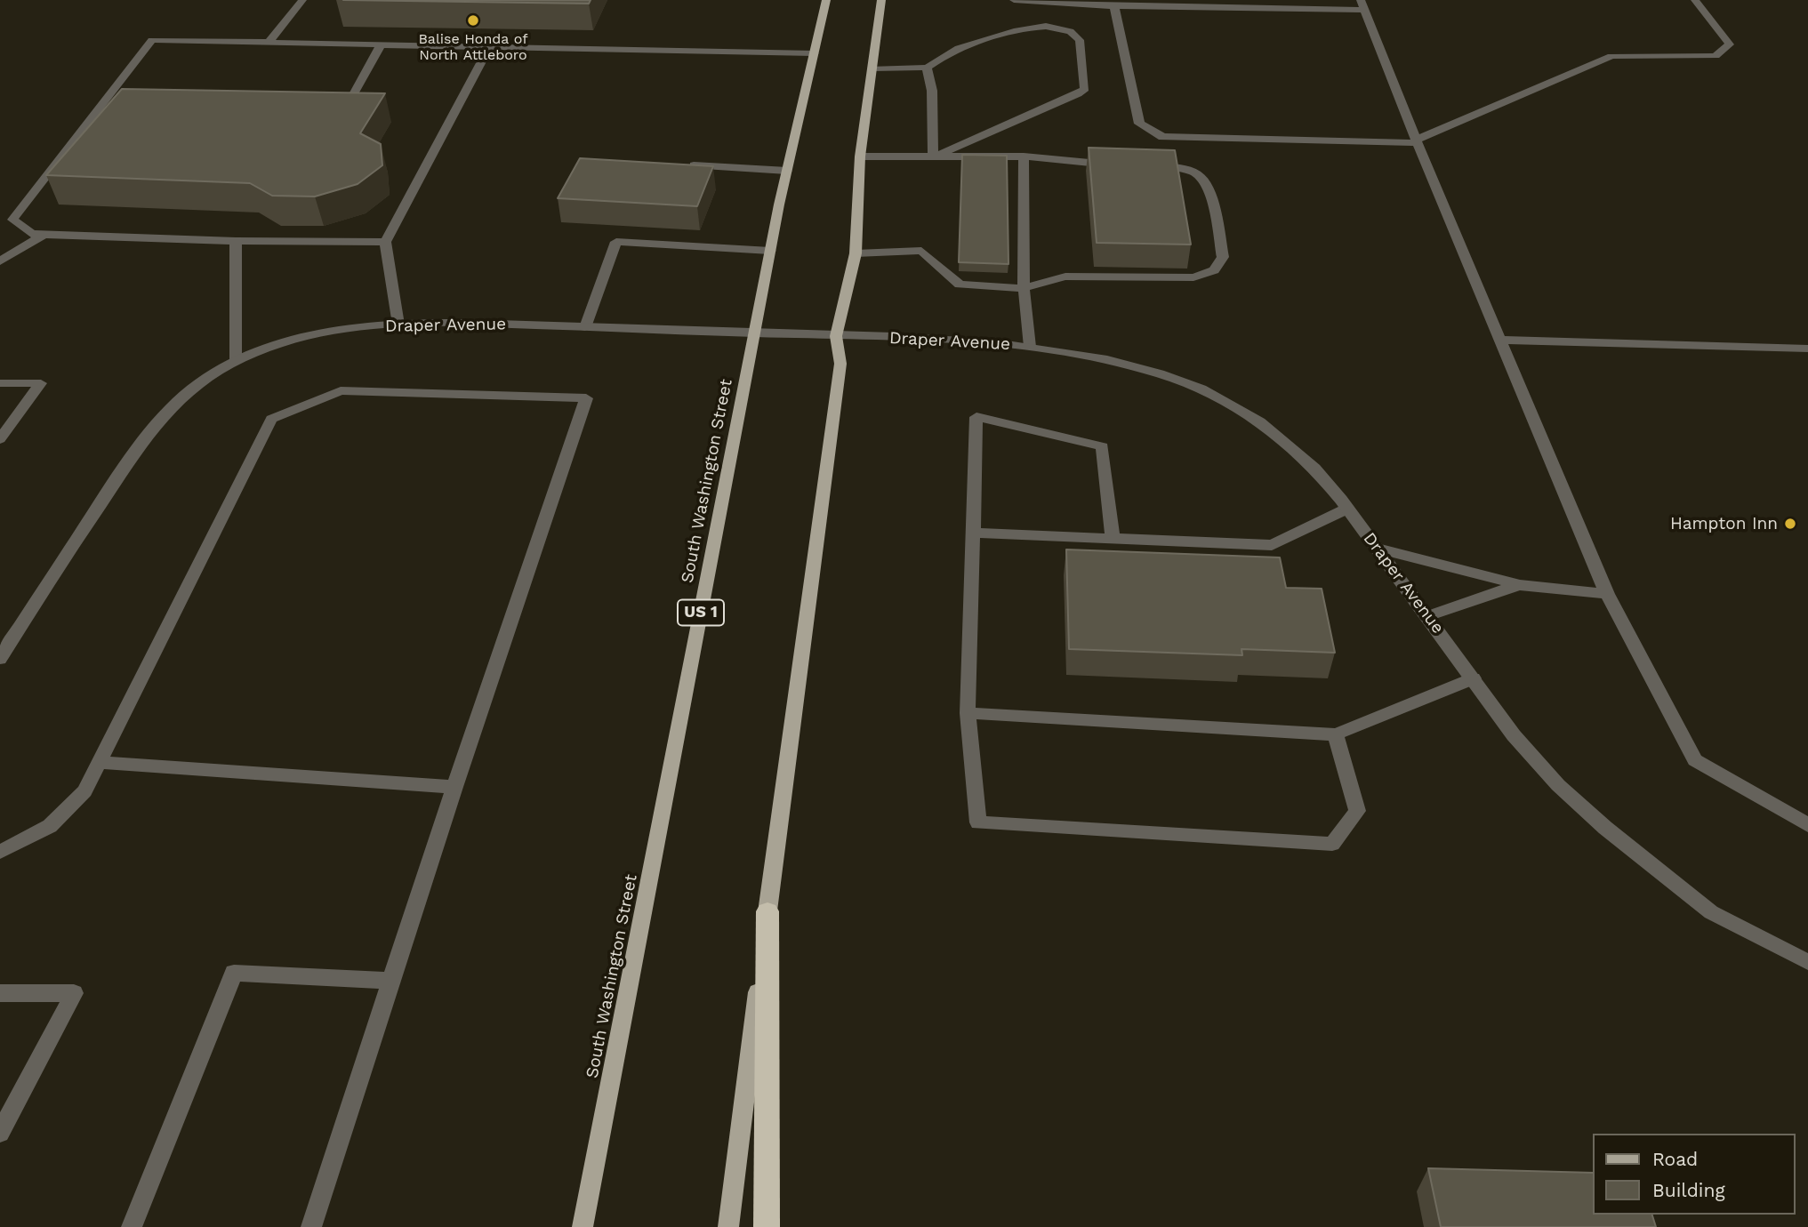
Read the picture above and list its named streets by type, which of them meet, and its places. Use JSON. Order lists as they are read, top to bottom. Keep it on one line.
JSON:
{"streets":{"main road":["South Washington Street","US 1"],"street":["Draper Avenue"]},"crossings":[["Draper Avenue","South Washington Street"]],"places":["Balise Honda of North Attleboro","Hampton Inn"],"legend":["Road","Building"]}
